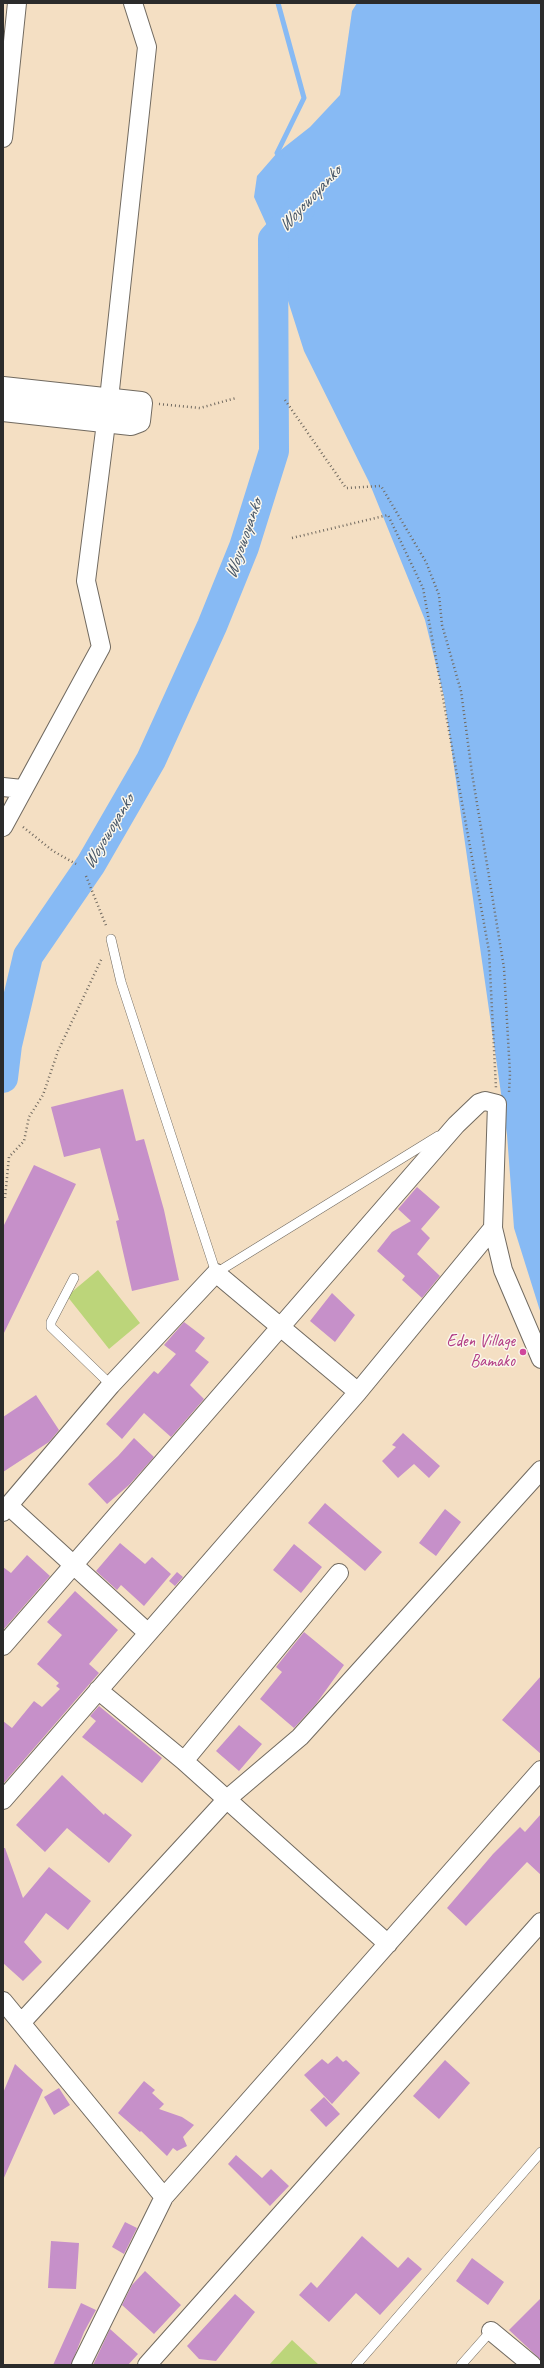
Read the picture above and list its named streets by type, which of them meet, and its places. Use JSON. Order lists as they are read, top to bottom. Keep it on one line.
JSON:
{"water":["Woyowoyanko"],"places":["Eden Village Bamako"]}
